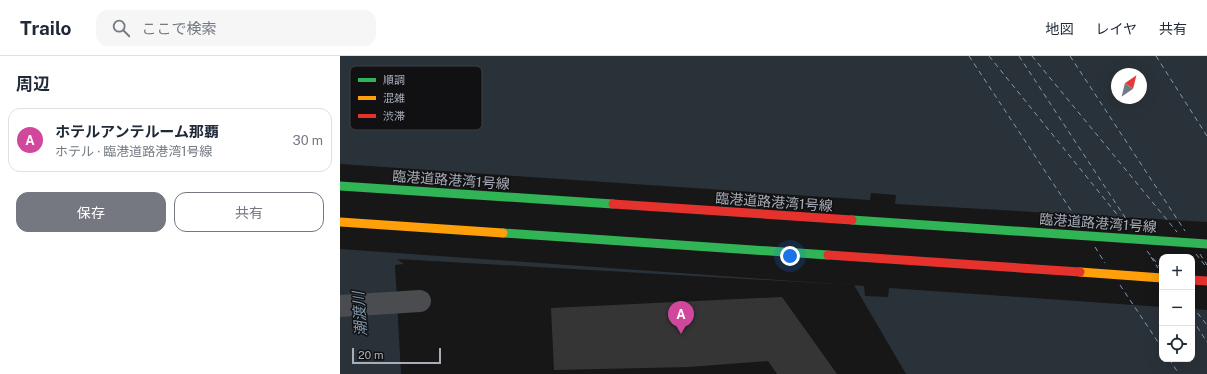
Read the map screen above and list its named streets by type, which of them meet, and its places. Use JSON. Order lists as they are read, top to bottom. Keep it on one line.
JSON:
{"streets":{"street":["臨港道路港湾1号線"]},"water":["潮渡川"],"legend":["順調","混雑","渋滞"],"scale_bar":"20 m","north":"top right","page":{"header":"Trailo","search":"ここで検索","nav":["地図","レイヤ","共有"],"heading":"周辺","list":[{"mark":"A","name":"ホテルアンテルーム那覇","note":"ホテル · 臨港道路港湾1号線","value":"30 m"}],"buttons":["保存","共有"],"map_buttons":["+","−"],"pins":"A","scale":"20 m"}}
